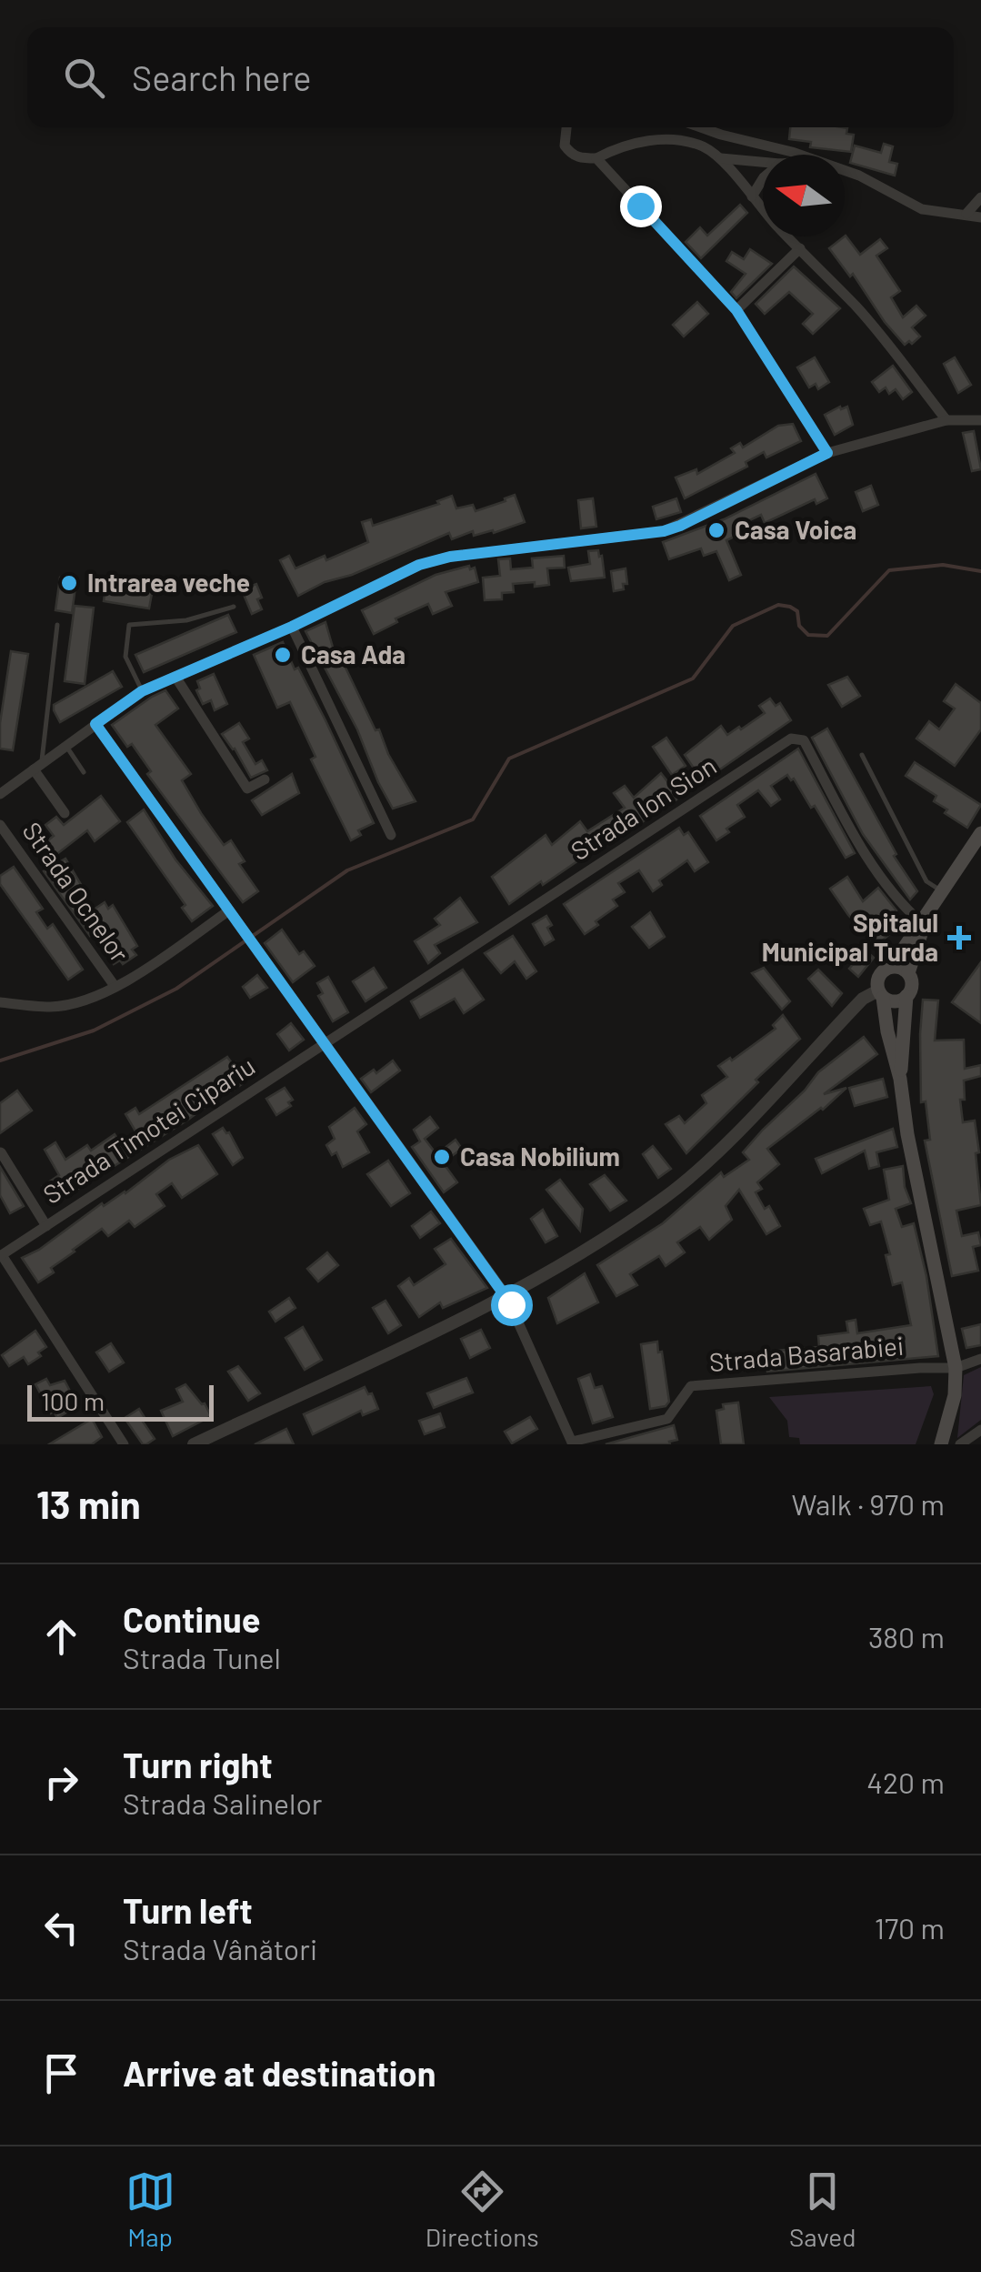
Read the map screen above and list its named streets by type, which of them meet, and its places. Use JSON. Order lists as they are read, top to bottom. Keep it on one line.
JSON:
{"streets":{"street":["Strada Ion Sion","Strada Ocnelor","Strada Timotei Cipariu","Strada Basarabiei"]},"crossings":[["Strada Ion Sion","Strada Timotei Cipariu"]],"places":{"other":["Casa Voica","Intrarea veche","Casa Ada","Casa Nobilium"],"health":["Spitalul Municipal Turda"]},"scale_bar":"100 m","north":"left","page":{"search":"Search here","scale":"100 m","heading":["13 min","Walk · 970 m"],"list":[["Continue","Strada Tunel","380 m"],["Turn right","Strada Salinelor","420 m"],["Turn left","Strada Vânători","170 m"],"Arrive at destination"],"nav":["Map","Directions","Saved"]}}
